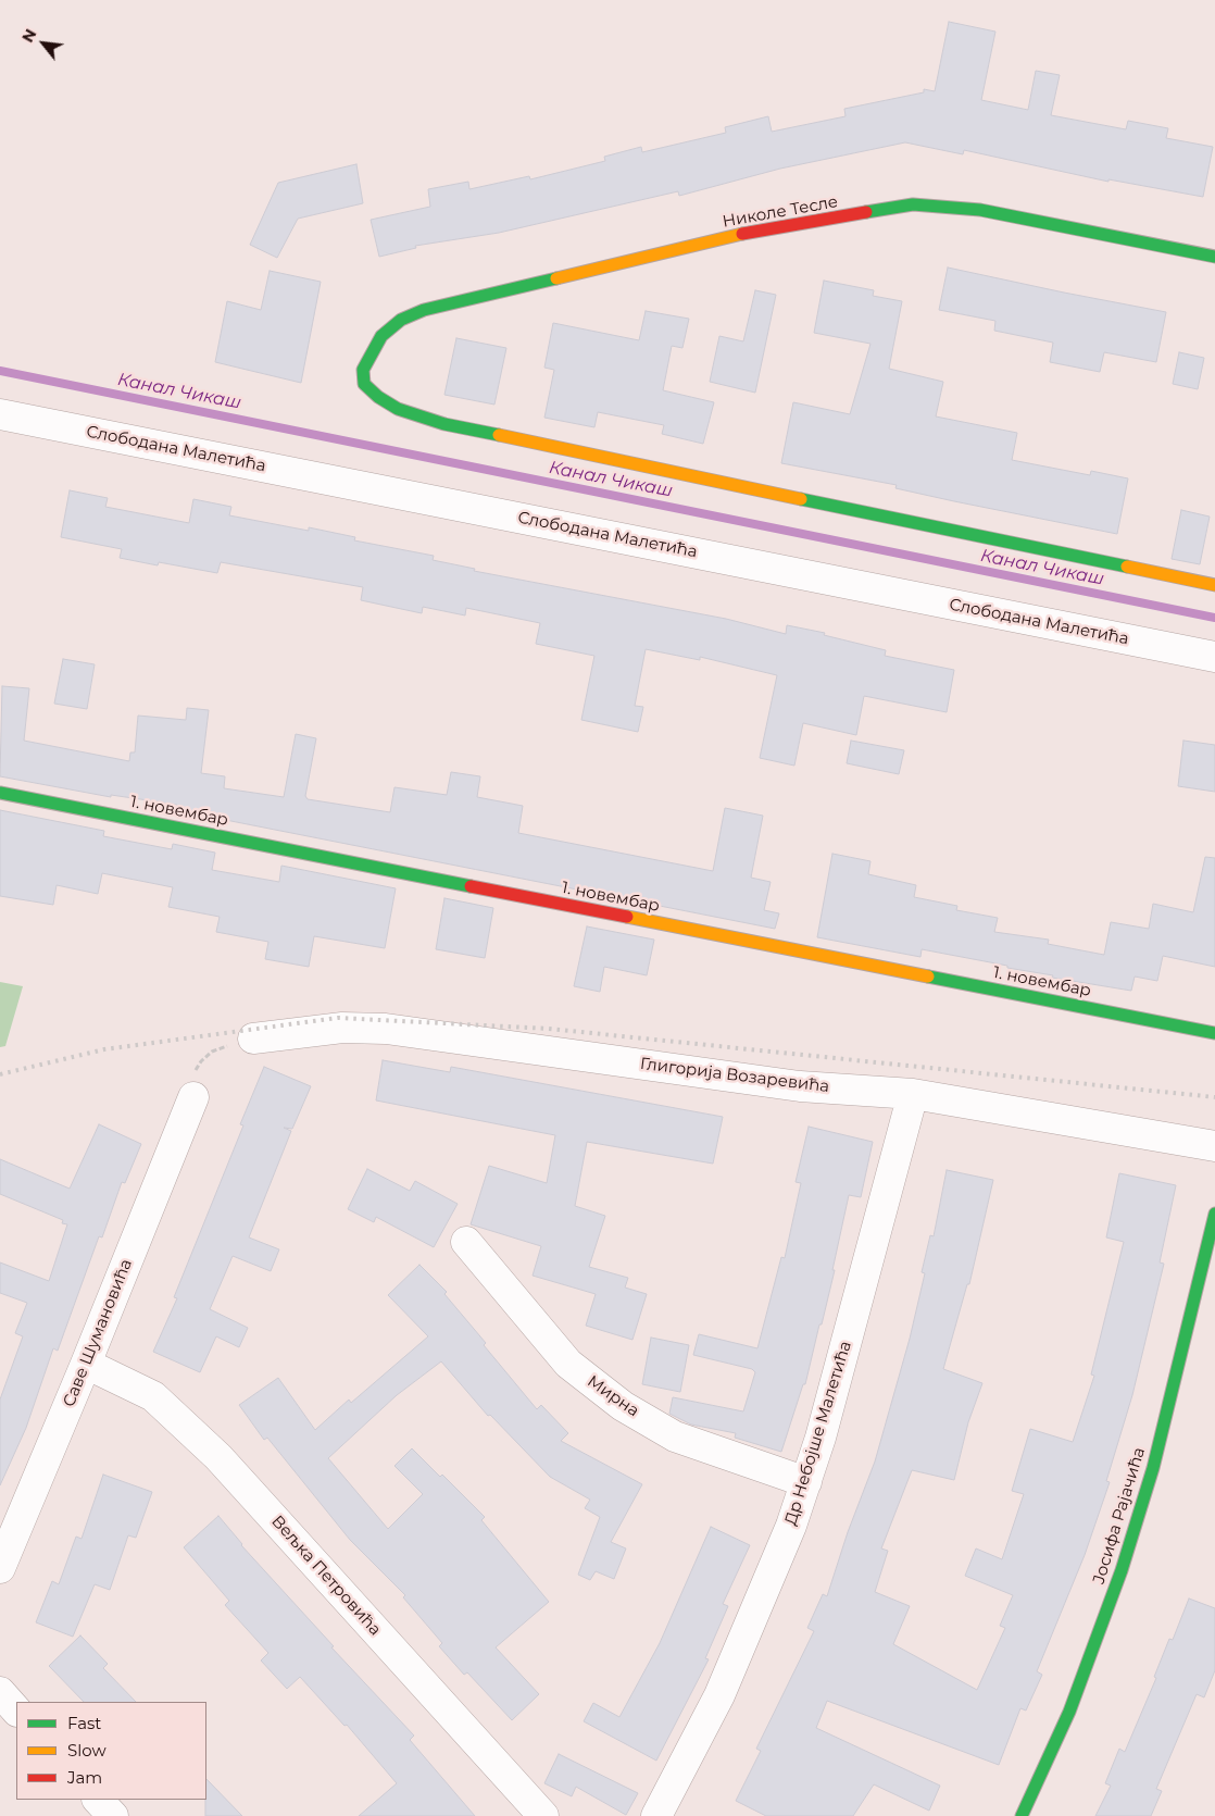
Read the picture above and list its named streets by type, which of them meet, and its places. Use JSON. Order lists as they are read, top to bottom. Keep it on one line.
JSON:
{"streets":{"street":["Николе Тесле","Слободана Малетића","1. новембар","Глигорија Возаревића","Саве Шумановића","Мирна","Др Небојше Малетића","Јосифа Рајачића","Вељка Петровића"]},"crossings":[["Глигорија Возаревића","Др Небојше Малетића"],["Саве Шумановића","Вељка Петровића"],["Мирна","Др Небојше Малетића"]],"water":["Канал Чикаш"],"legend":["Fast","Slow","Jam"],"north":"top left"}
